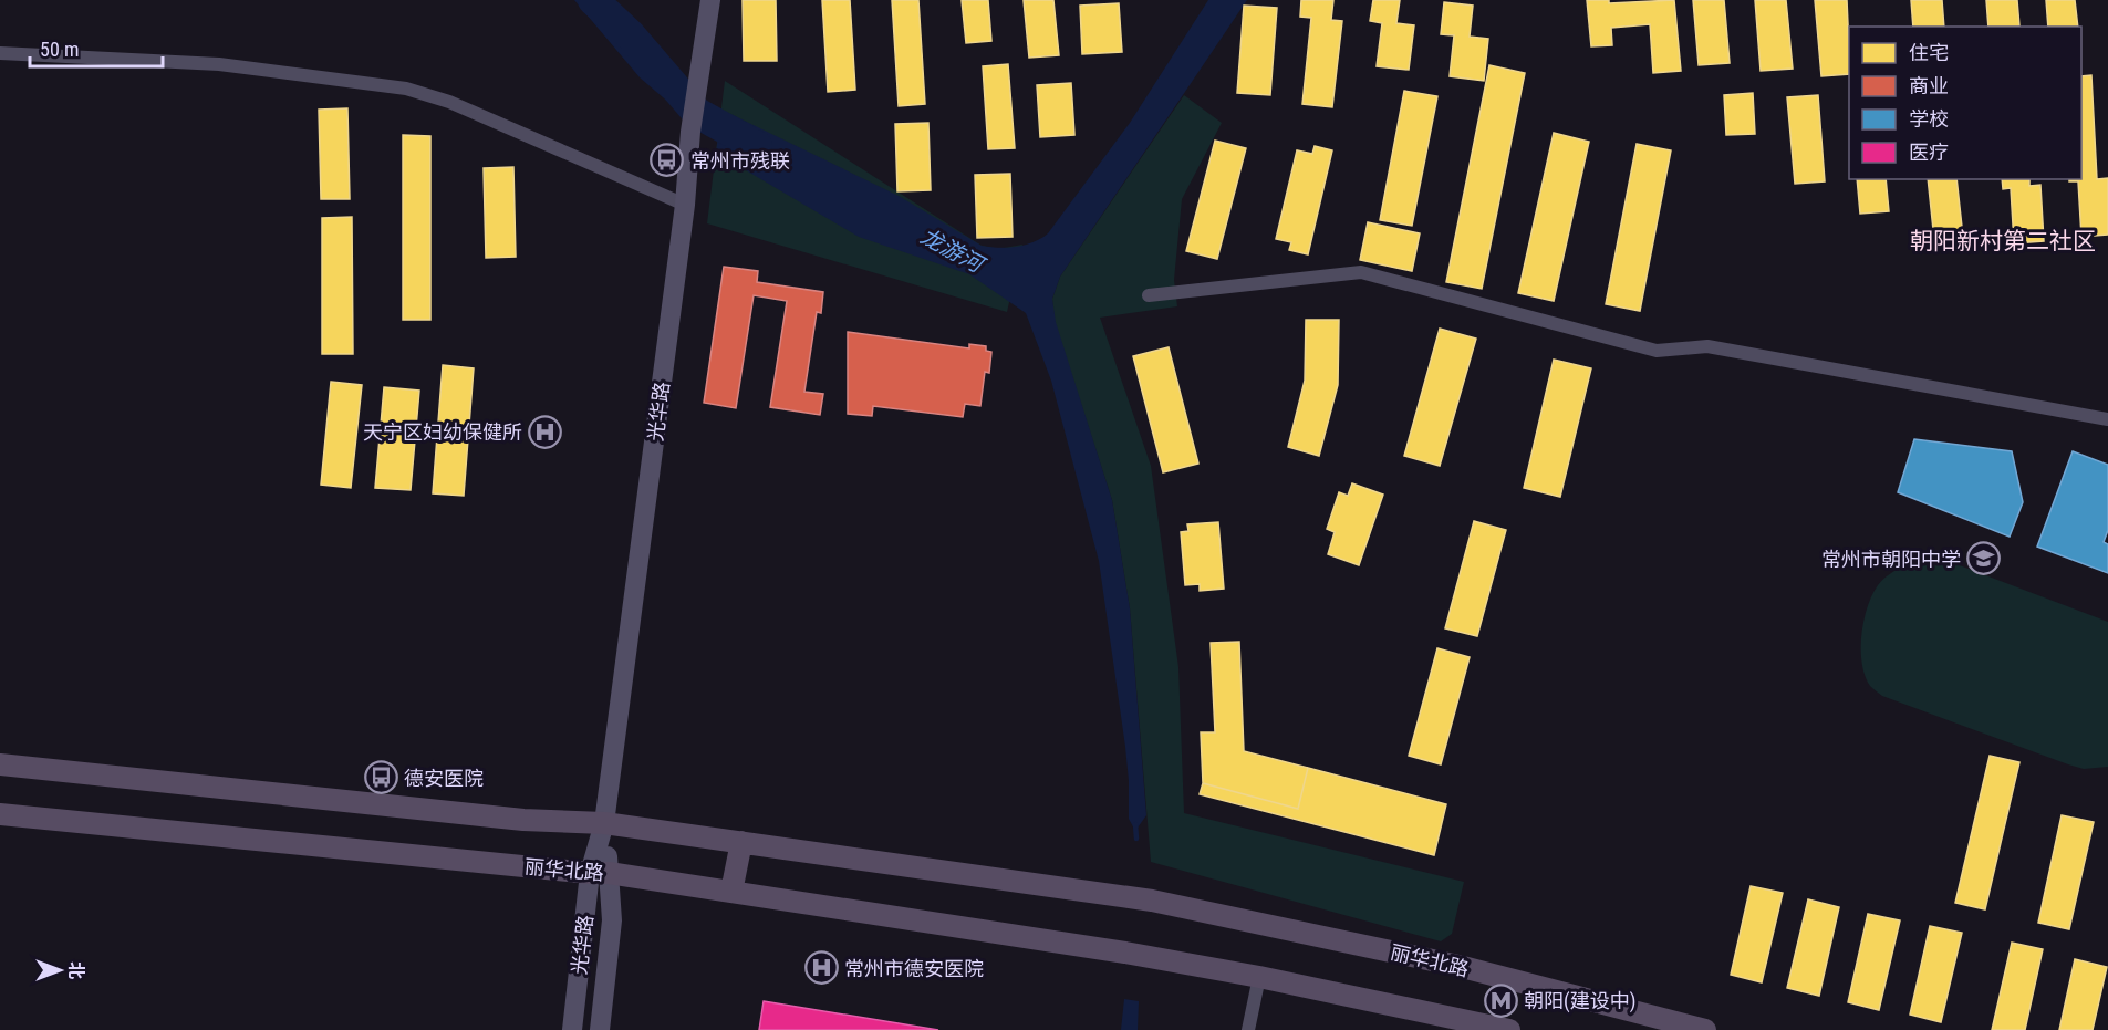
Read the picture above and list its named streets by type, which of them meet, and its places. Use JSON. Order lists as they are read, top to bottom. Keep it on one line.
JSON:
{"streets":{"main road":["光华路","丽华北路"]},"crossings":[["光华路","丽华北路"]],"districts":["朝阳新村第二社区"],"water":["龙游河"],"places":{"bus stop":["常州市残联","德安医院"],"hospital":["天宁区妇幼保健所","常州市德安医院"],"school or university":["常州市朝阳中学"],"metro station":["朝阳(建设中)"]},"legend":["住宅","商业","学校","医疗"],"scale_bar":"50 m","north":"right"}
